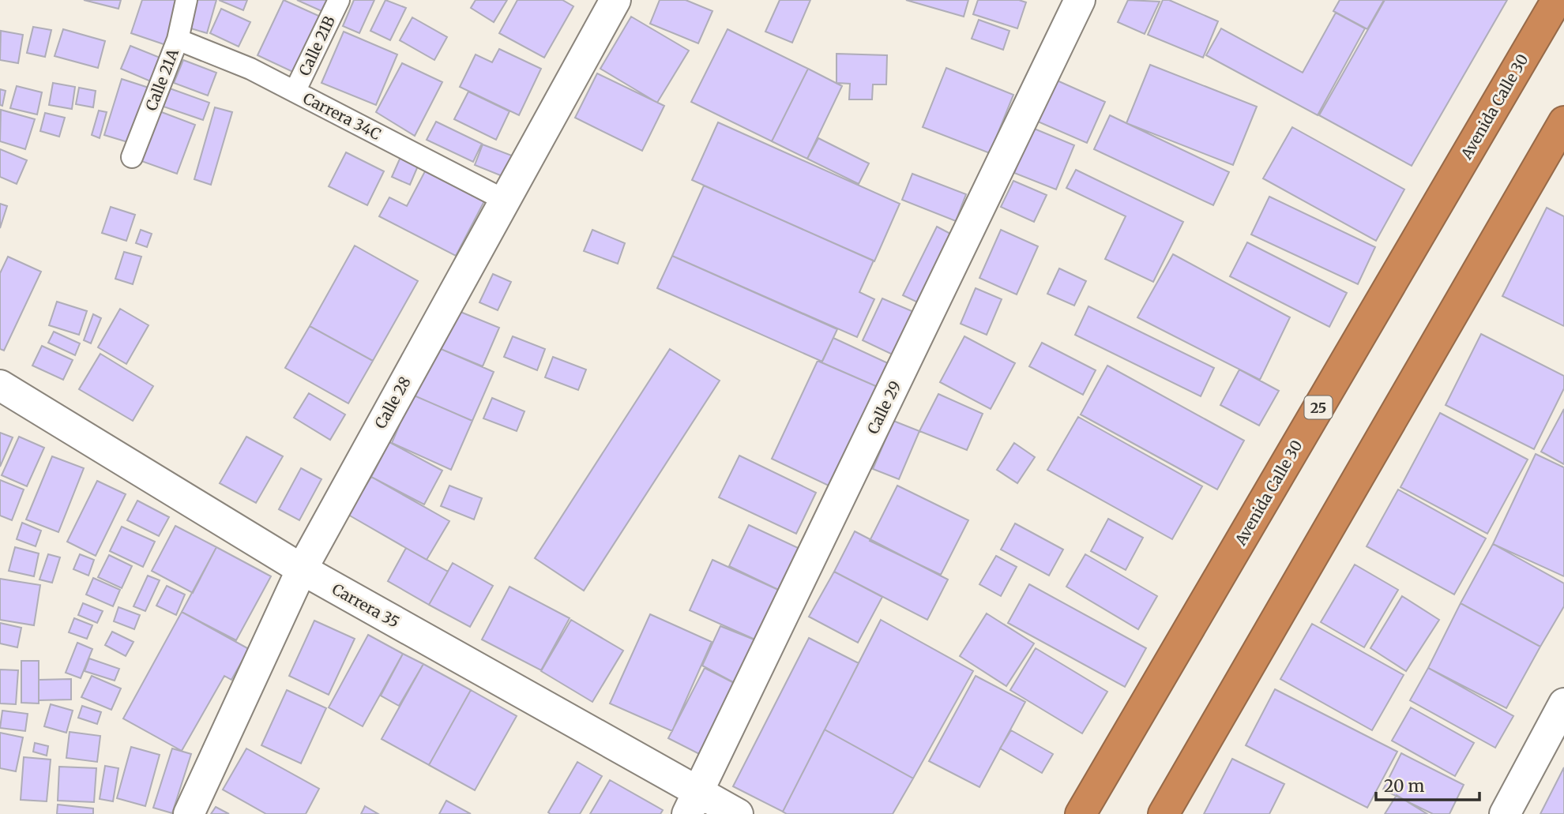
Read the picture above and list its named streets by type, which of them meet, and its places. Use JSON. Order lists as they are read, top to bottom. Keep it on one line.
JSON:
{"streets":{"highway":["Avenida Calle 30","25"],"street":["Calle 28","Calle 29","Carrera 35"],"lane":["Calle 21B","Calle 21A","Carrera 34C"]},"crossings":[["Calle 21B","Carrera 34C"],["Calle 21A","Carrera 34C"],["Carrera 34C","Calle 28"],["Calle 28","Carrera 35"],["Calle 29","Carrera 35"]],"scale_bar":"20 m"}
